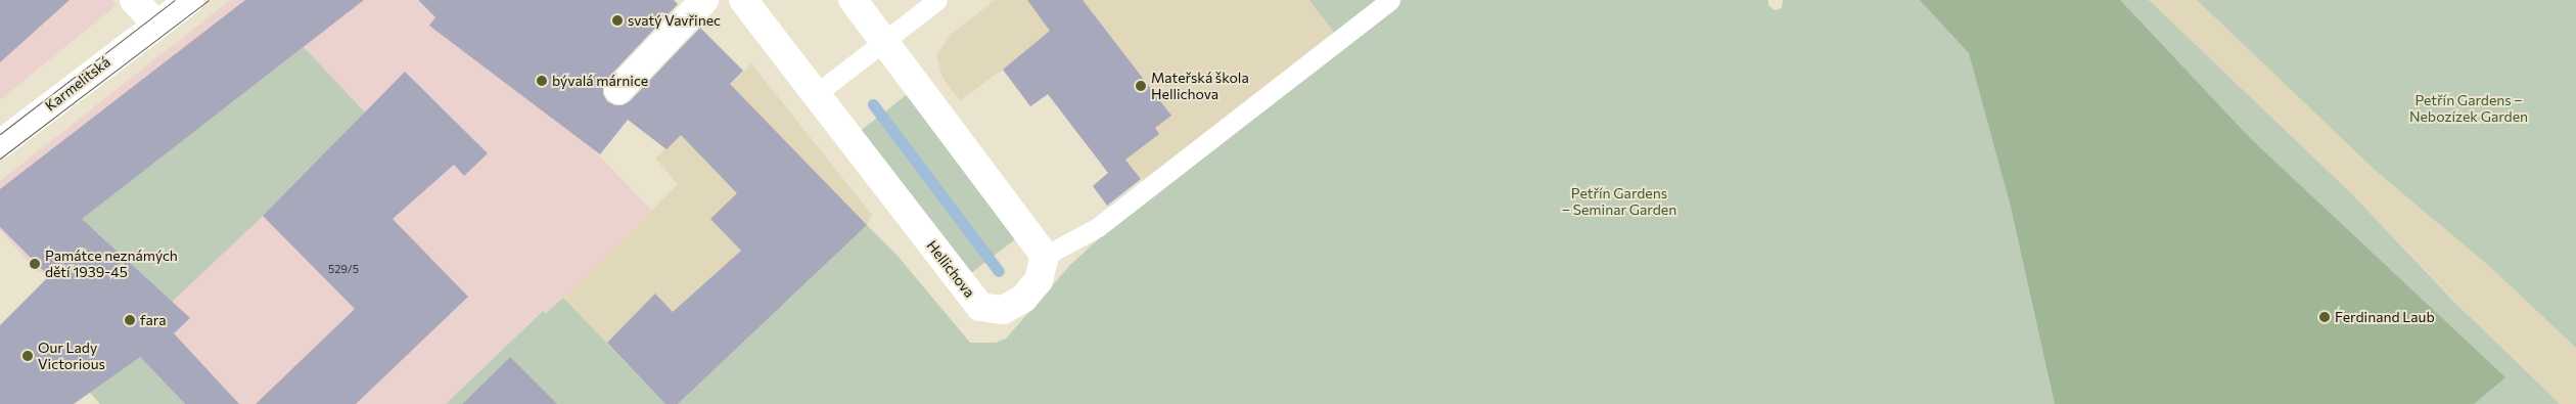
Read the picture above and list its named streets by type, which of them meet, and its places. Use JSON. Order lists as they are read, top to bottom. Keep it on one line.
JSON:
{"streets":{"street":["Karmelitská","Hellichova"]},"parks":["Petřín Gardens – Nebozízek Garden","Petřín Gardens – Seminar Garden"],"places":["svatý Vavřinec","bývalá márnice","Mateřská škola Hellichova","Památce neznámých dětí 1939-45","Ferdinand Laub","fara","Our Lady Victorious"],"house_numbers":["529/5"]}
